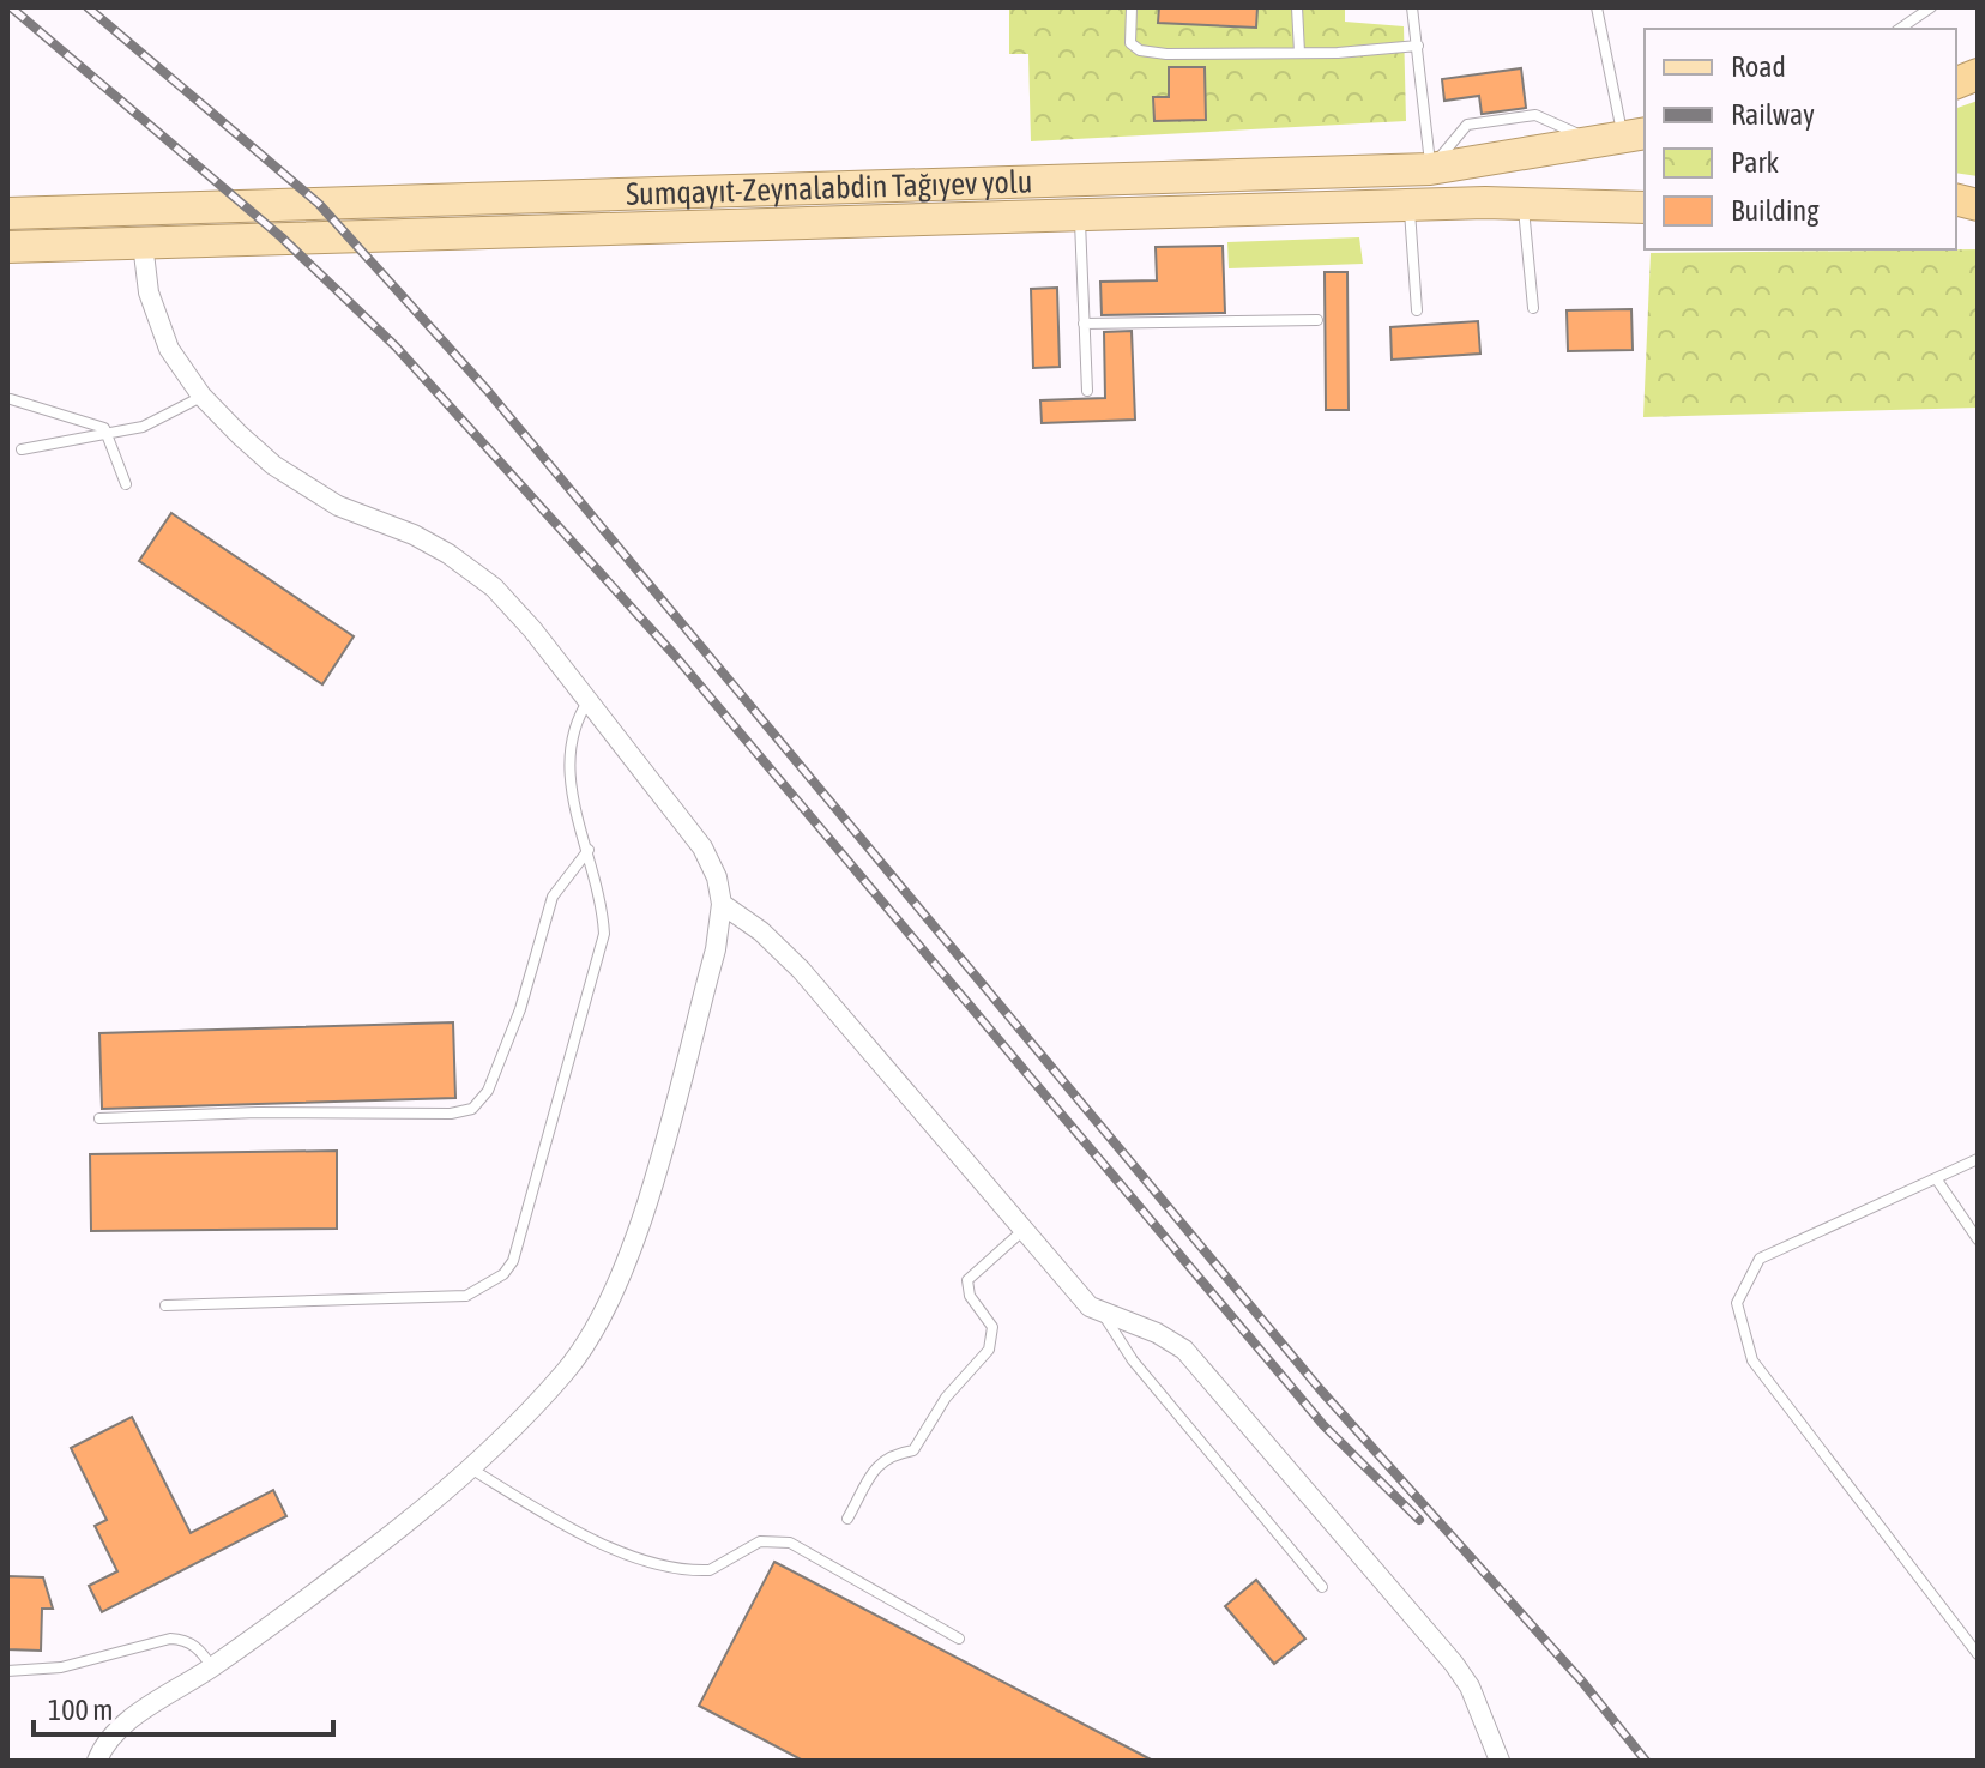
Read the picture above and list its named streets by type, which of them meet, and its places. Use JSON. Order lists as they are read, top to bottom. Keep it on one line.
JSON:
{"streets":{"main road":["Sumqayıt-Zeynalabdin Tağıyev yolu"]},"legend":["Road","Railway","Park","Building"],"scale_bar":"100 m"}
